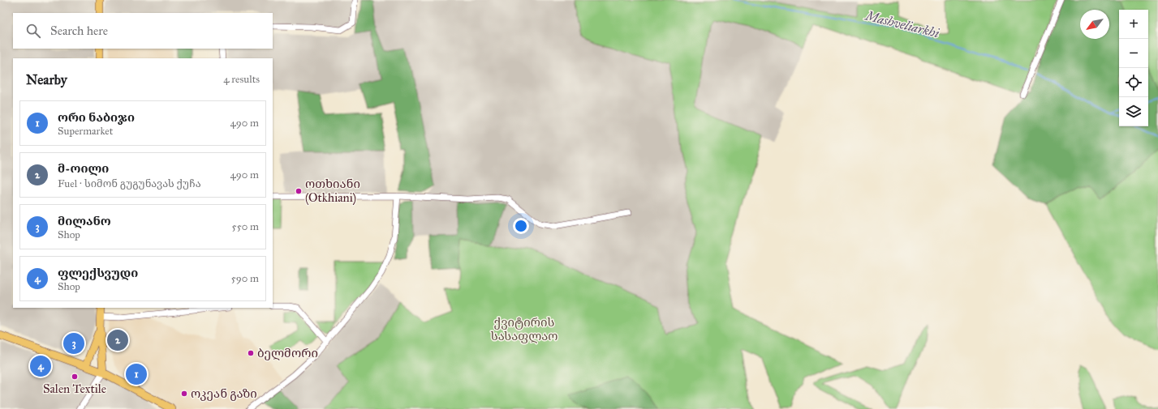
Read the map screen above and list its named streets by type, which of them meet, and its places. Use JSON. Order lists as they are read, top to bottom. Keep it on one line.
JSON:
{"water":["Mashveliarkhi"],"parks":["ქვიტირის სასაფლაო"],"places":["ოთხიანი (Otkhiani)","ბელმორი","Salen Textile","ოკეან გაზი"],"north":"bottom left","page":{"map_buttons":["+","−"],"search":"Search here","heading":["Nearby","4 results"],"list":[{"mark":"1","name":"ორი ნაბიჯი","note":"Supermarket","value":"490 m"},{"mark":"2","name":"მ-ოილი","note":"Fuel · სიმონ გუგუნავას ქუჩა","value":"490 m"},{"mark":"3","name":"მილანო","note":"Shop","value":"550 m"},{"mark":"4","name":"ფლექსვუდი","note":"Shop","value":"590 m"}],"pins":["2","3","4","1"]}}
